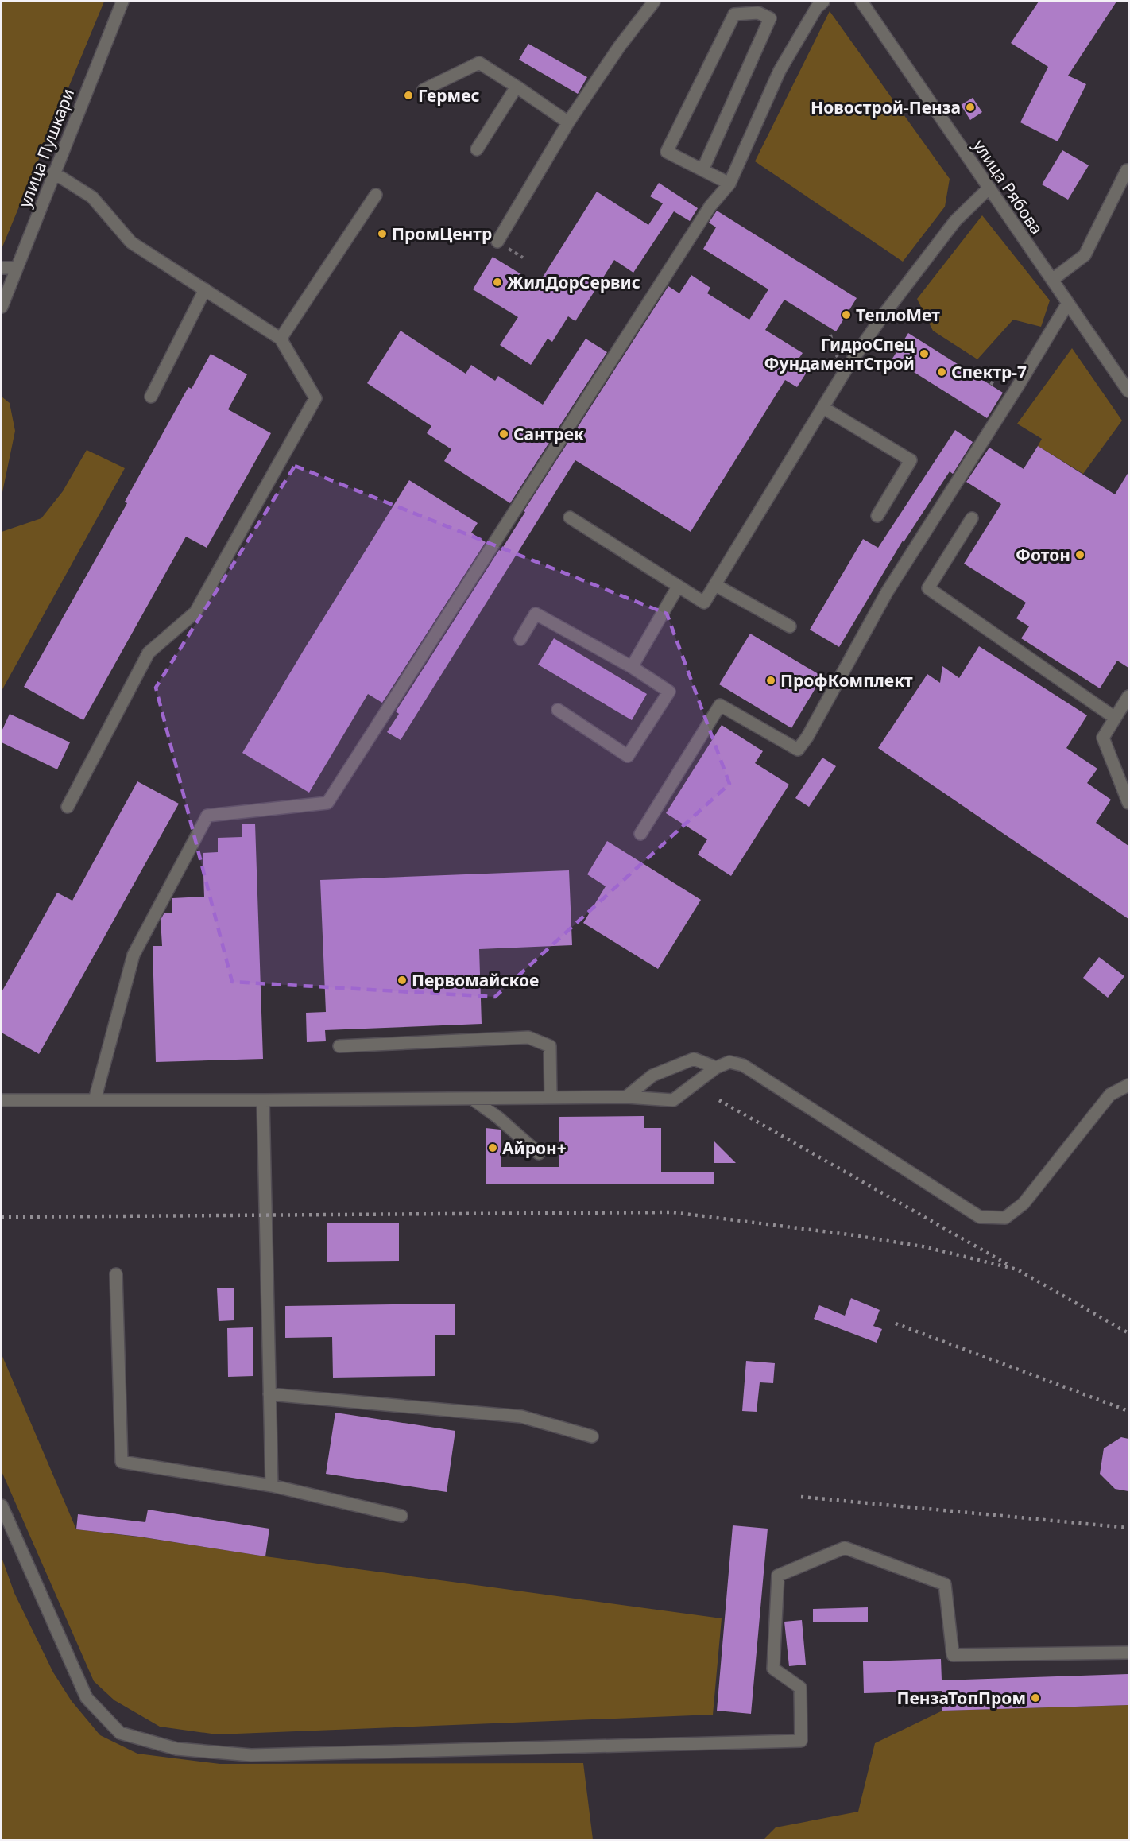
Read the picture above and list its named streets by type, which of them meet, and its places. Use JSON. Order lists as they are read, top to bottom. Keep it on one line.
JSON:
{"streets":{"street":["улица Пушкари","улица Рябова"]},"places":["Гермес","Новострой-Пенза","ПромЦентр","ЖилДорСервис","ТеплоМет","ГидроСпец ФундаментСтрой","Спектр-7","Сантрек","Фотон","ПрофКомплект","Первомайское","Айрон+","ПензаТопПром"]}
